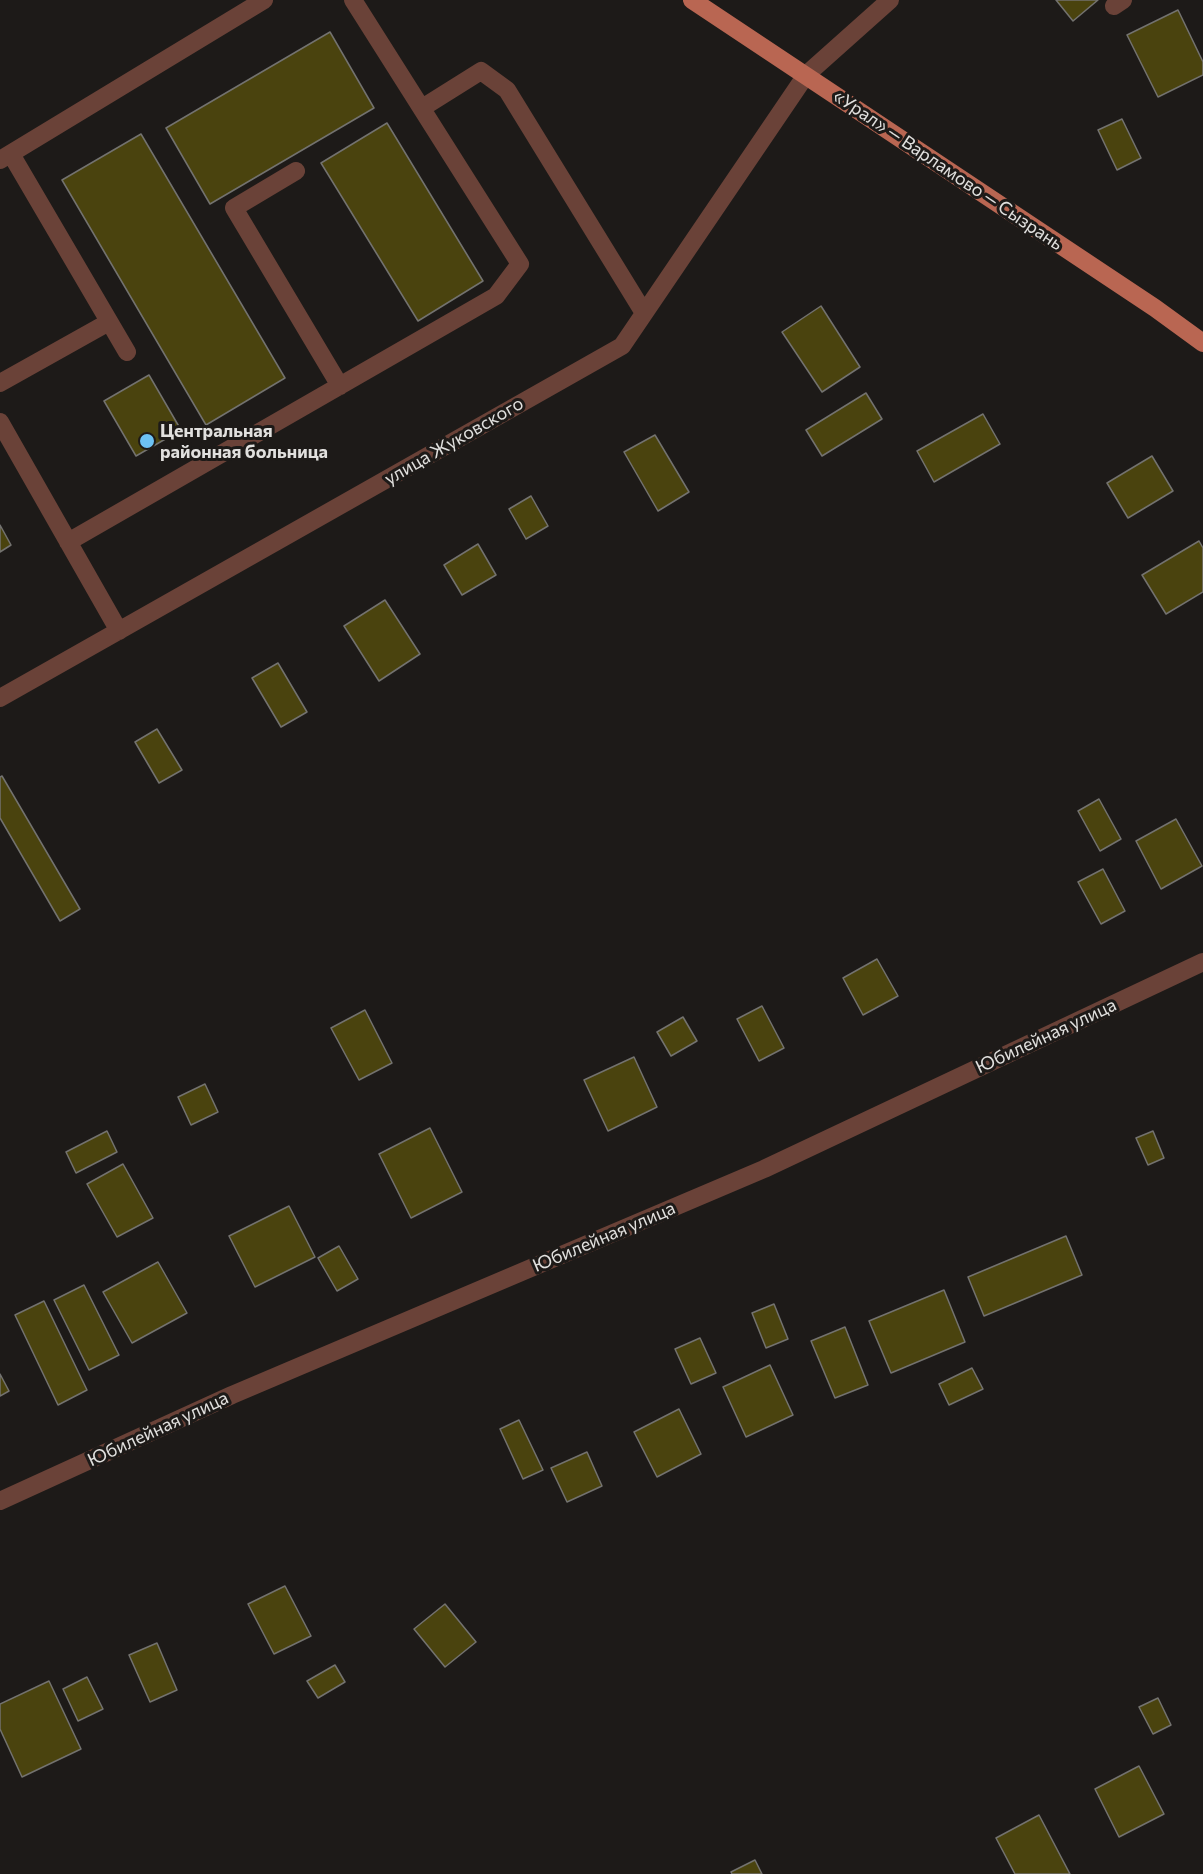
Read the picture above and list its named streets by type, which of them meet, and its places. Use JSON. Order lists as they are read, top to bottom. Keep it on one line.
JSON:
{"streets":{"main road":["«Урал» — Варламово — Сызрань"],"street":["улица Жуковского","Юбилейная улица"]},"crossings":[["«Урал» — Варламово — Сызрань","улица Жуковского"]],"places":["Центральная районная больница"]}
